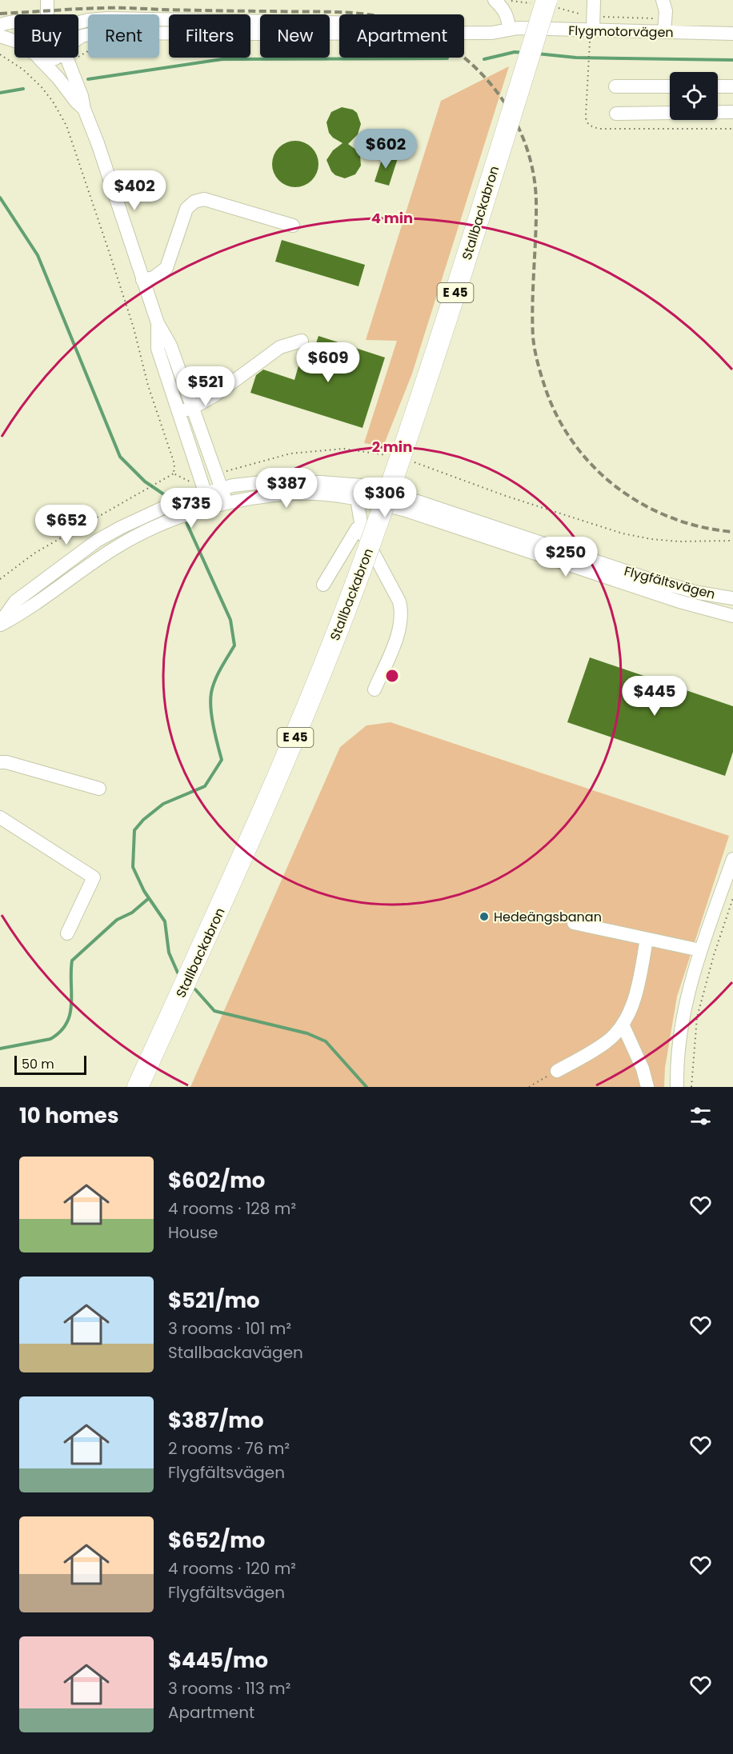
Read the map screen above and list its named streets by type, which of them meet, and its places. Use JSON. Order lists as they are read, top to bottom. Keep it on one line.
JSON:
{"streets":{"highway":["Stallbackabron","E 45"],"street":["Flygmotorvägen","Flygfältsvägen"]},"crossings":[["Stallbackabron","E 45"]],"places":["Hedeängsbanan"],"scale_bar":"50 m","page":{"chip":["Buy","Rent","Filters","New","Apartment"],"price":["$602","$402","$609","$521","$387","$306","$735","$652","$250","$445"],"scale":"50 m","heading":"10 homes","list":[{"name":"$602/mo","note":"4 rooms · 128 m² · House"},{"name":"$521/mo","note":"3 rooms · 101 m² · Stallbackavägen"},{"name":"$387/mo","note":"2 rooms · 76 m² · Flygfältsvägen"},{"name":"$652/mo","note":"4 rooms · 120 m² · Flygfältsvägen"},{"name":"$445/mo","note":"3 rooms · 113 m² · Apartment"}]},"rings":["4 min","2 min"]}
